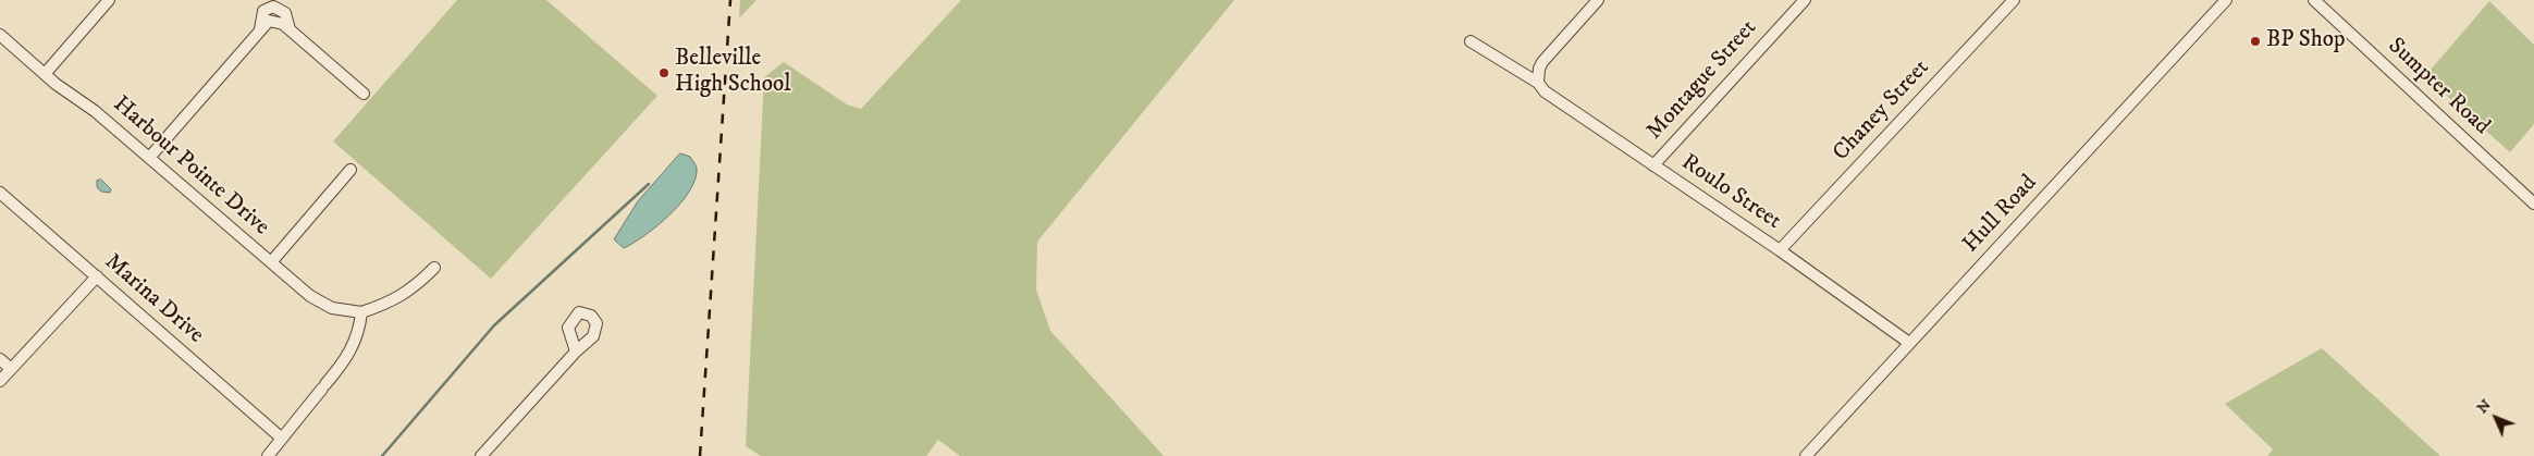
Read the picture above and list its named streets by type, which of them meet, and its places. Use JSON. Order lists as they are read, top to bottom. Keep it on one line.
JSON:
{"streets":{"street":["Montague Street","Sumpter Road","Chaney Street","Harbour Pointe Drive","Roulo Street","Hull Road","Marina Drive"]},"crossings":[["Montague Street","Roulo Street"],["Chaney Street","Roulo Street"],["Roulo Street","Hull Road"]],"places":["BP Shop","Belleville High School"],"north":"top left"}
